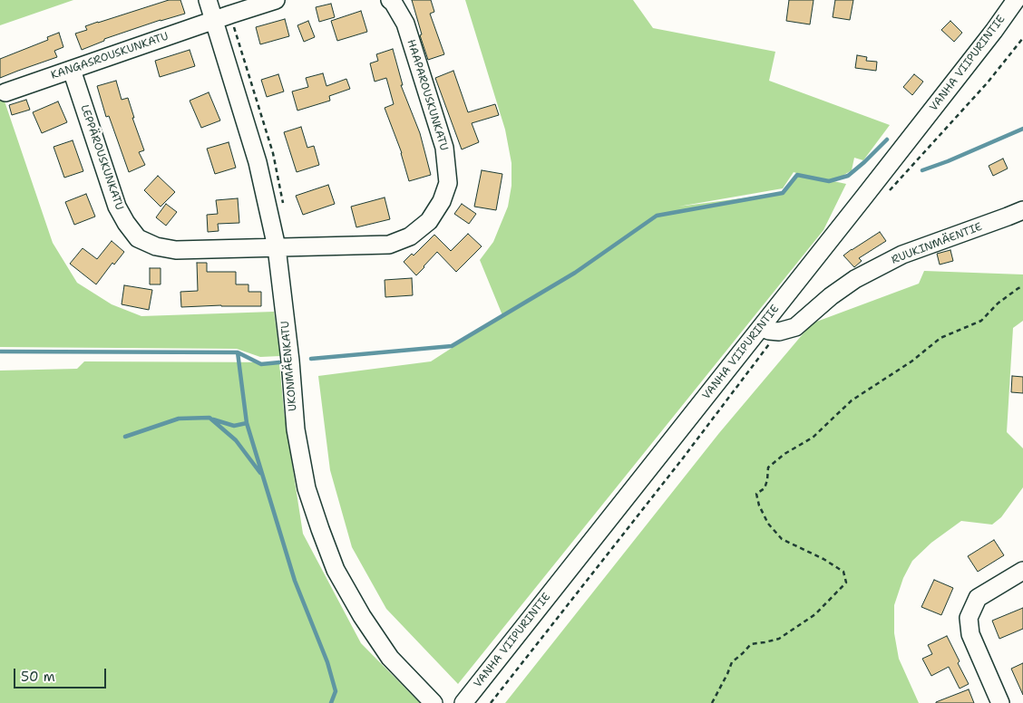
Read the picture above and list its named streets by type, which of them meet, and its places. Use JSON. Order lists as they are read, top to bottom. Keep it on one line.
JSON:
{"streets":{"street":["KANGASROUSKUNKATU","VANHA VIIPURINTIE","HAAPAROUSKUNKATU","LEPPÄROUSKUNKATU","RUUKINMÄENTIE","UKONMÄENKATU"]},"crossings":[["KANGASROUSKUNKATU","LEPPÄROUSKUNKATU"],["KANGASROUSKUNKATU","UKONMÄENKATU"],["HAAPAROUSKUNKATU","LEPPÄROUSKUNKATU"],["HAAPAROUSKUNKATU","UKONMÄENKATU"],["LEPPÄROUSKUNKATU","UKONMÄENKATU"]],"scale_bar":"50 m"}
